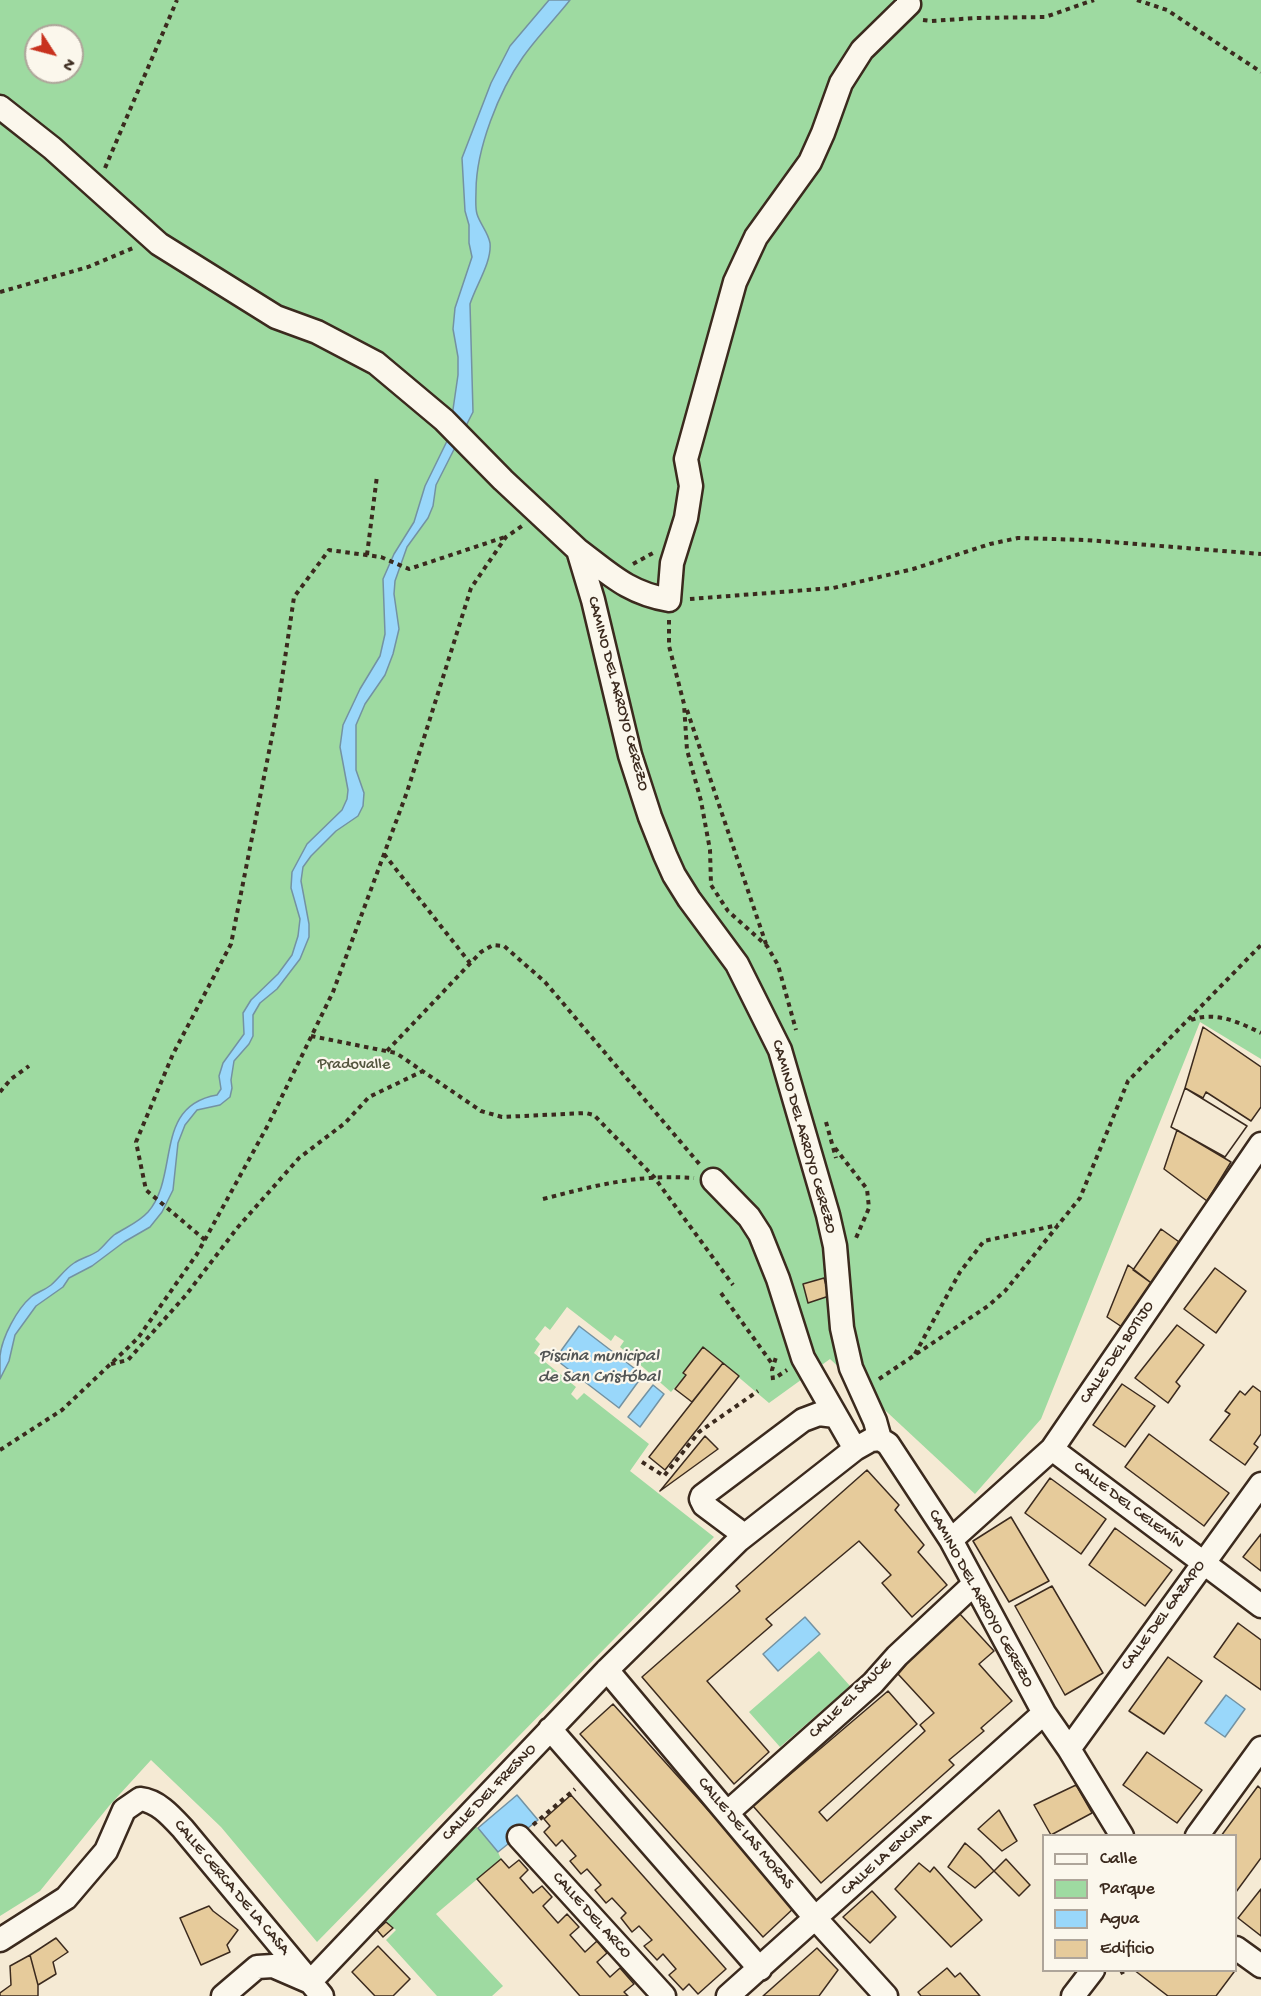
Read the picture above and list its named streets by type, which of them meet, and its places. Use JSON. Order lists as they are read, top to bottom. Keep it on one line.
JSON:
{"streets":{"street":["CAMINO DEL ARROYO CEREZO","CALLE DEL BOTIJO","CALLE DEL CELEMÍN","CALLE DEL GAZAPO","CALLE EL SAUCE","CALLE DEL FRESNO","CALLE DE LAS MORAS","CALLE LA ENCINA","CALLE CERCA DE LA CASA","CALLE DEL ARCO"]},"crossings":[["CAMINO DEL ARROYO CEREZO","CALLE DEL BOTIJO"],["CAMINO DEL ARROYO CEREZO","CALLE DEL GAZAPO"],["CAMINO DEL ARROYO CEREZO","CALLE EL SAUCE"],["CAMINO DEL ARROYO CEREZO","CALLE DEL FRESNO"],["CAMINO DEL ARROYO CEREZO","CALLE LA ENCINA"],["CALLE DEL BOTIJO","CALLE DEL CELEMÍN"],["CALLE DEL CELEMÍN","CALLE DEL GAZAPO"],["CALLE EL SAUCE","CALLE DE LAS MORAS"],["CALLE DEL FRESNO","CALLE DE LAS MORAS"],["CALLE DEL FRESNO","CALLE CERCA DE LA CASA"],["CALLE DE LAS MORAS","CALLE LA ENCINA"]],"water":["Piscina municipal de San Cristóbal"],"parks":["Pradovalle"],"legend":["Calle","Parque","Agua","Edificio"],"north":"bottom right"}
